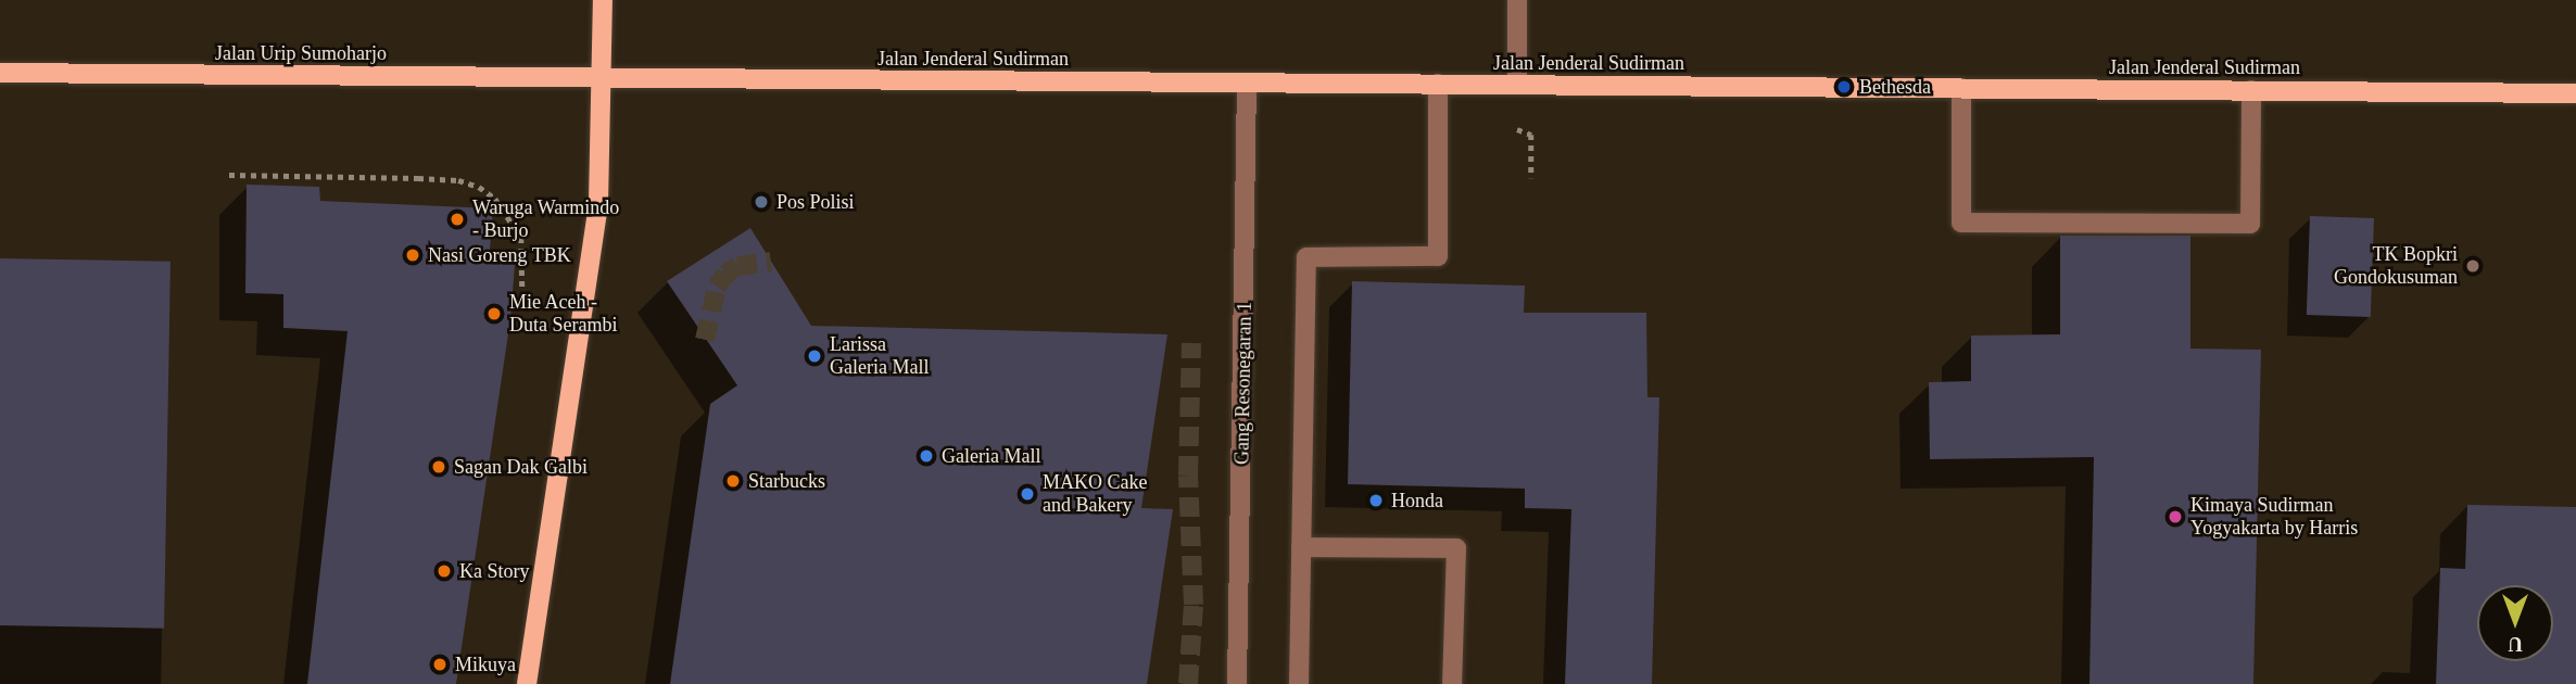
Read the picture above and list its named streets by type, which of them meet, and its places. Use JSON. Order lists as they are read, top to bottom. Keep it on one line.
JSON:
{"streets":{"main road":["Jalan Urip Sumoharjo","Jalan Jenderal Sudirman"],"street":["Gang Resonegaran 1"]},"crossings":[["Jalan Urip Sumoharjo","Jalan Jenderal Sudirman"],["Jalan Jenderal Sudirman","Gang Resonegaran 1"]],"places":["Bethesda","Pos Polisi","Waruga Warmindo - Burjo","Nasi Goreng TBK","TK Bopkri Gondokusuman","Mie Aceh - Duta Serambi","Larissa Galeria Mall","Galeria Mall","Sagan Dak Galbi","Starbucks","MAKO Cake and Bakery","Honda","Kimaya Sudirman Yogyakarta by Harris","Ka Story","Mikuya"],"north":"bottom"}
